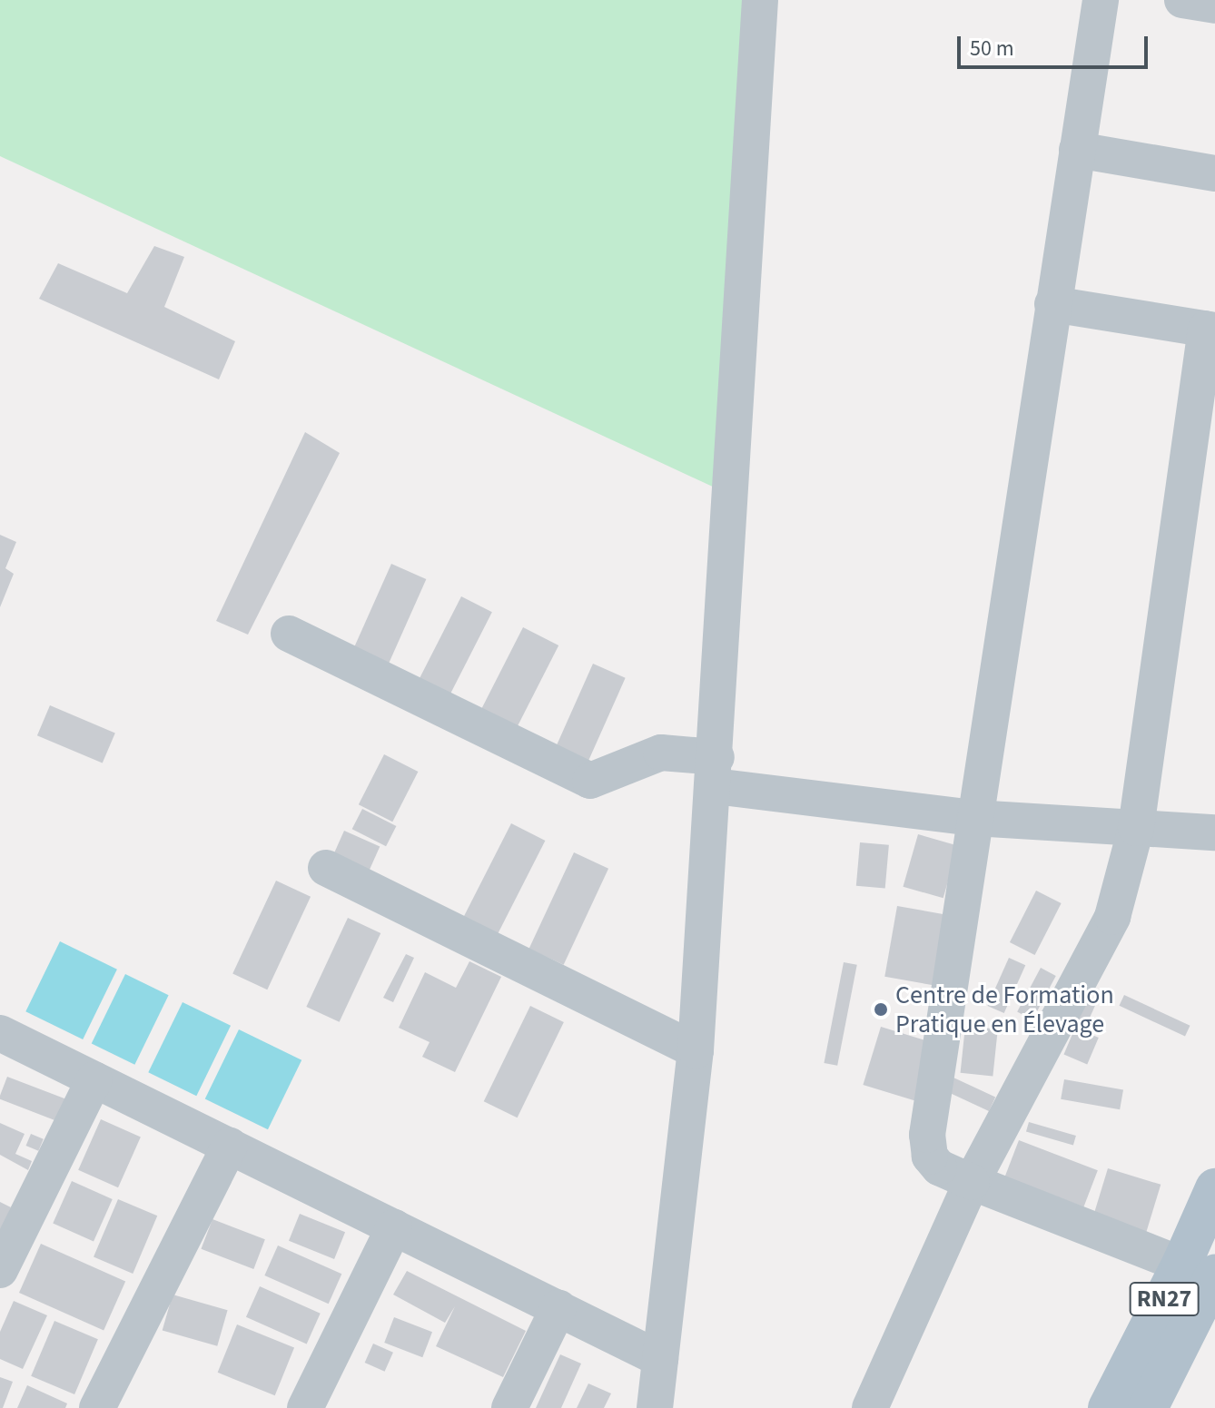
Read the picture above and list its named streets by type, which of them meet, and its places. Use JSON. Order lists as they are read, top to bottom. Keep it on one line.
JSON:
{"streets":{"main road":["RN27"]},"places":["Centre de Formation Pratique en Élevage"],"scale_bar":"50 m"}
